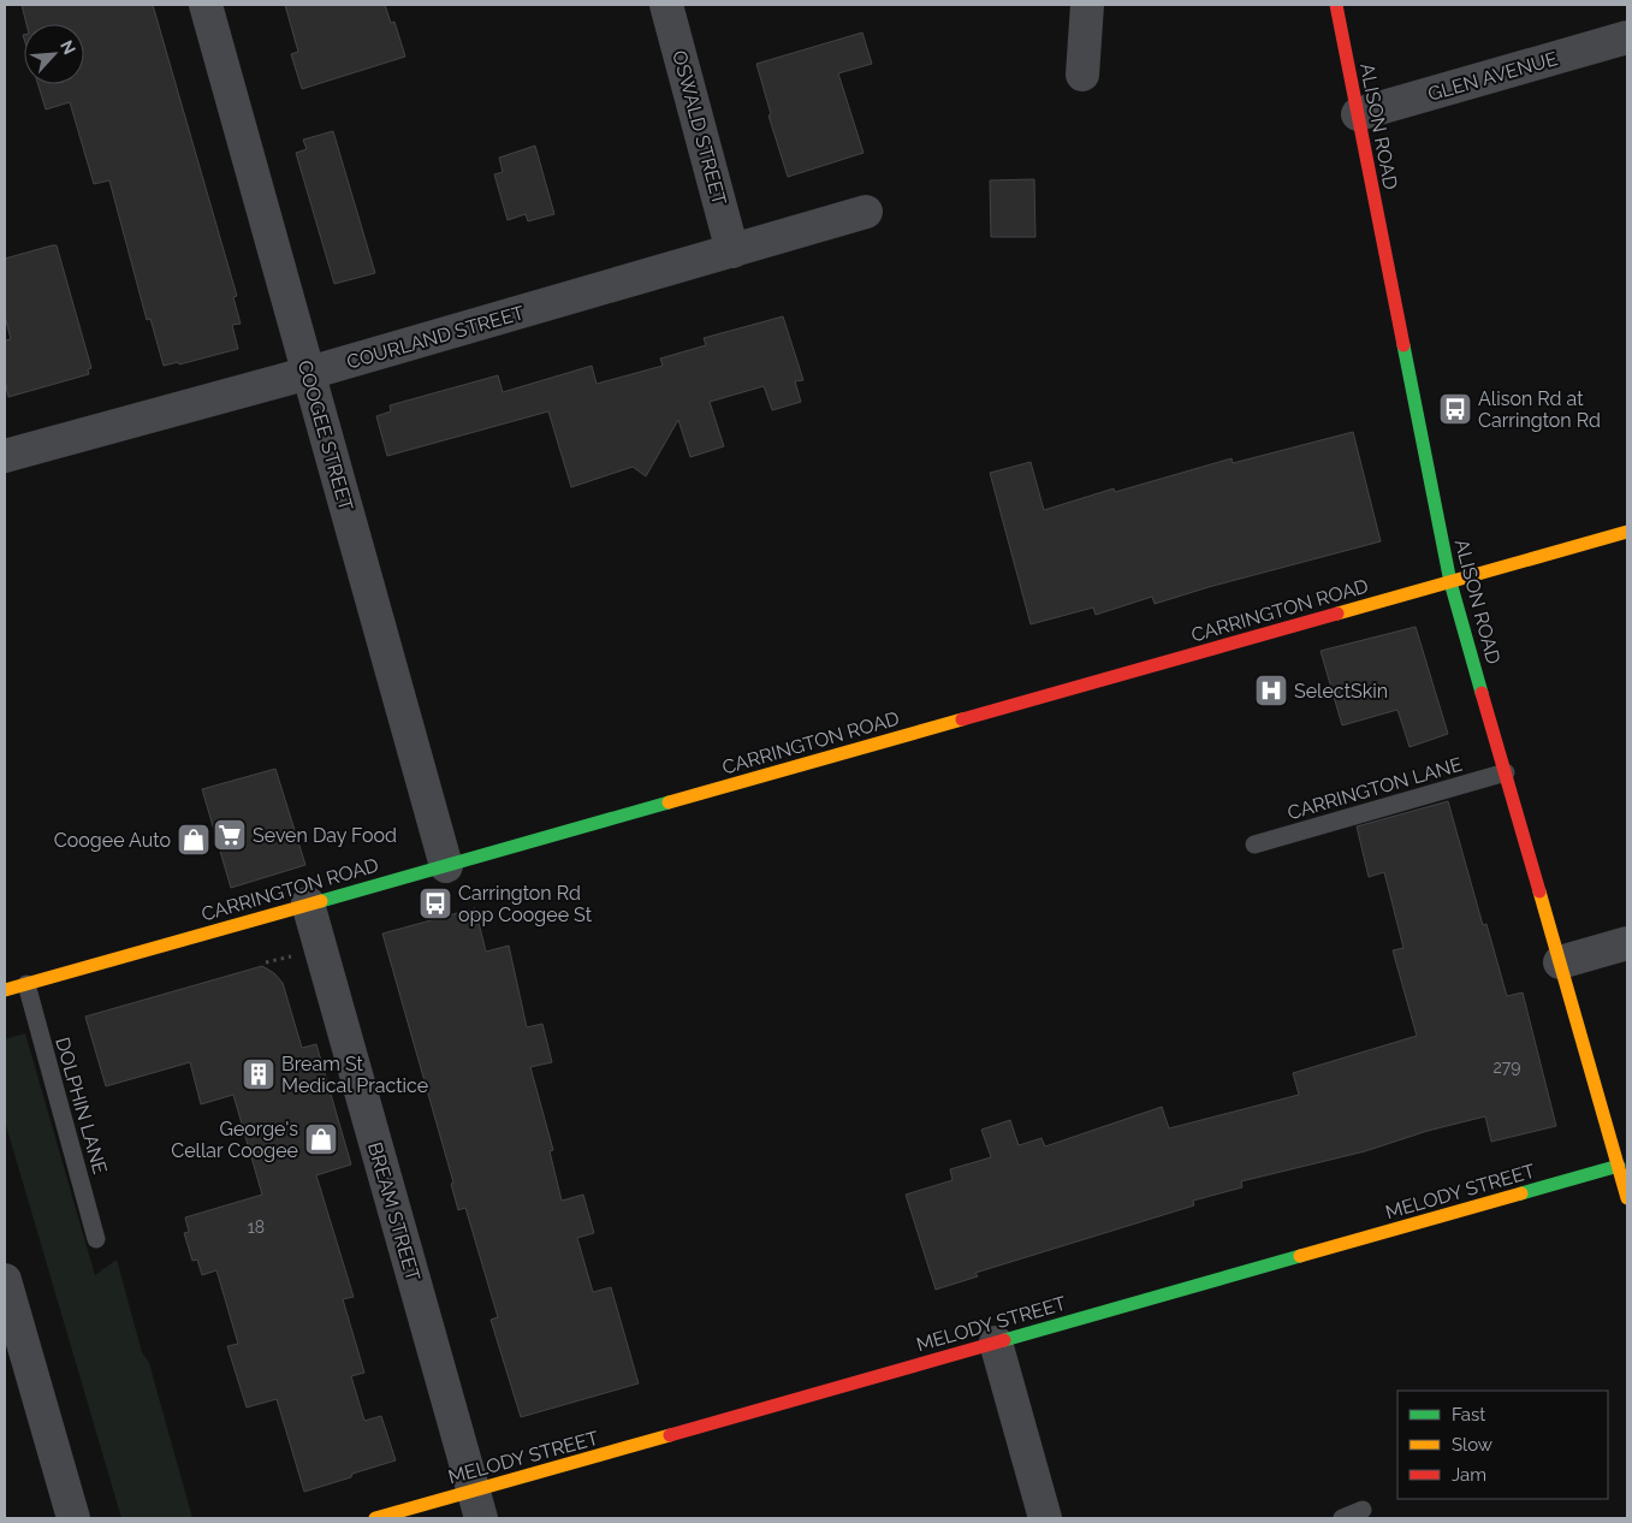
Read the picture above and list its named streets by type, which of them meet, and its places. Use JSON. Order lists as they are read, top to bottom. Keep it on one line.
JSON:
{"streets":{"main road":["ALISON ROAD","CARRINGTON ROAD","MELODY STREET"],"street":["GLEN AVENUE","OSWALD STREET","COURLAND STREET","COOGEE STREET","BREAM STREET"],"lane":["CARRINGTON LANE","DOLPHIN LANE"]},"crossings":[["GLEN AVENUE","ALISON ROAD"],["ALISON ROAD","CARRINGTON ROAD"],["ALISON ROAD","CARRINGTON LANE"],["ALISON ROAD","MELODY STREET"],["OSWALD STREET","COURLAND STREET"],["COURLAND STREET","COOGEE STREET"],["COOGEE STREET","CARRINGTON ROAD"],["CARRINGTON ROAD","DOLPHIN LANE"],["CARRINGTON ROAD","BREAM STREET"],["MELODY STREET","BREAM STREET"]],"places":{"bus stop":["Alison Rd at Carrington Rd","Carrington Rd opp Coogee St"],"hospital":["SelectSkin"],"supermarket":["Seven Day Food"],"shop":["Coogee Auto","George's Cellar Coogee"],"building":["Bream St Medical Practice"]},"house_numbers":["279","18"],"legend":["Fast","Slow","Jam"],"north":"top right"}
